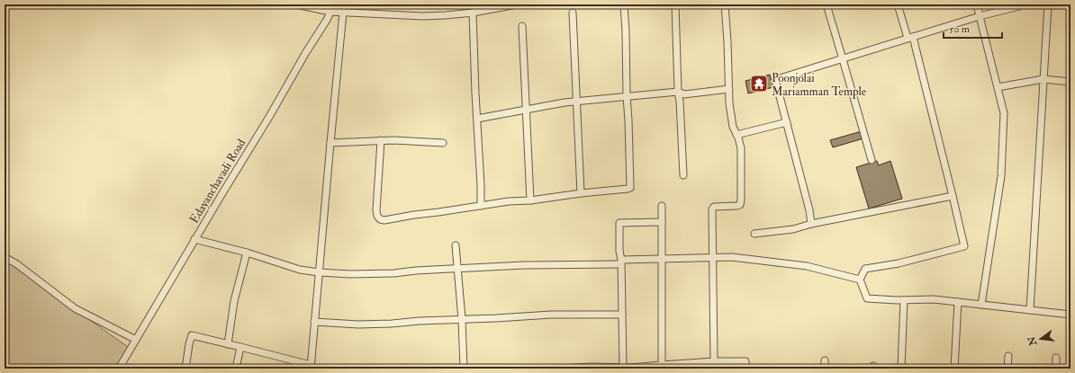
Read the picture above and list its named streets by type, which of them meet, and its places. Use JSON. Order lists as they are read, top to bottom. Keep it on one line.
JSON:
{"streets":{"street":["Edayanchavadi Road"]},"places":{"temple":["Poonjolai Mariamman Temple"]},"scale_bar":"50 m","north":"left"}
